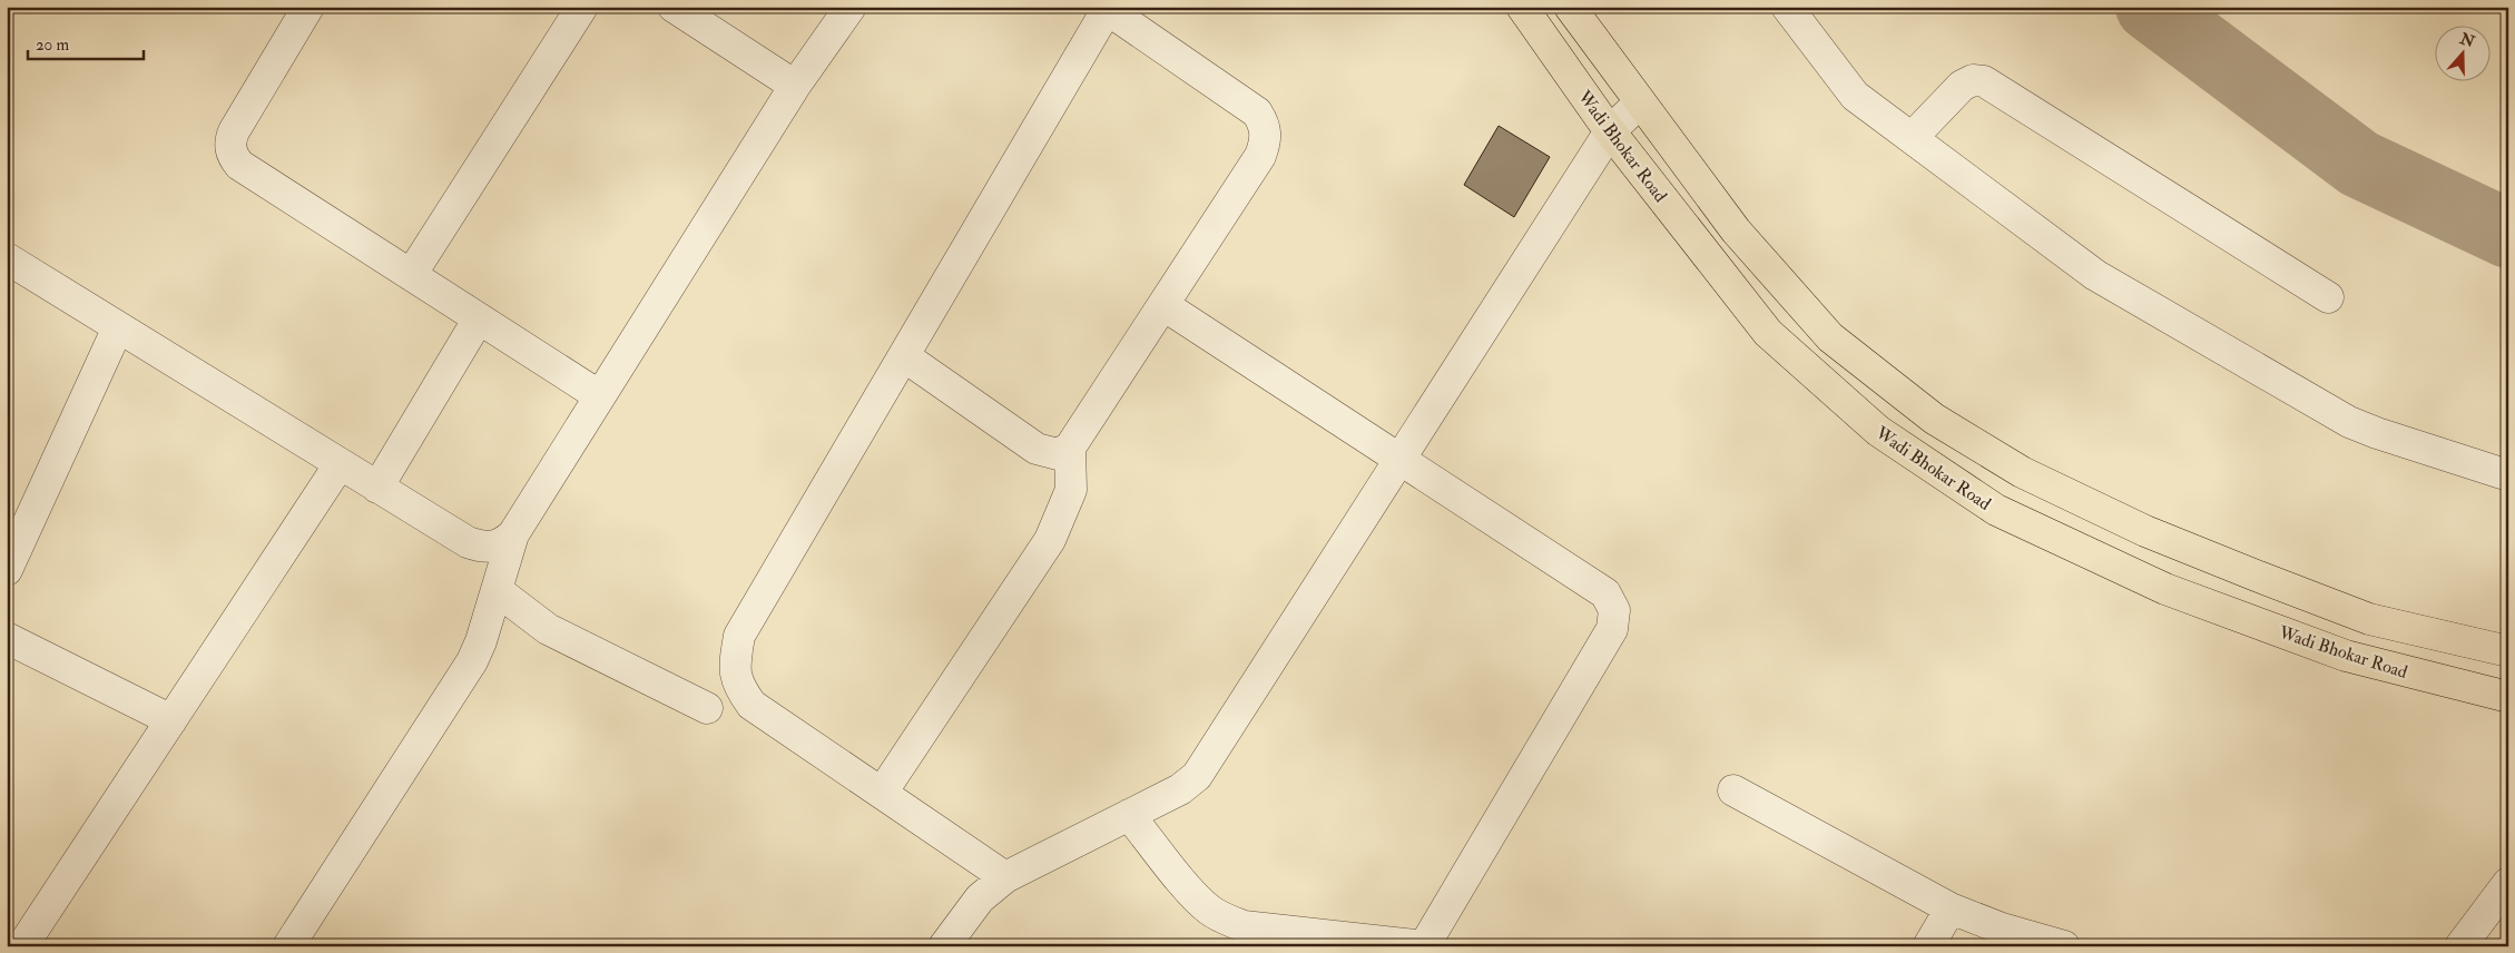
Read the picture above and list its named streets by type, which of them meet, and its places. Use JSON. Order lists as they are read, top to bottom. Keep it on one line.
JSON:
{"streets":{"main road":["Wadi Bhokar Road"]},"scale_bar":"20 m","north":"top"}
